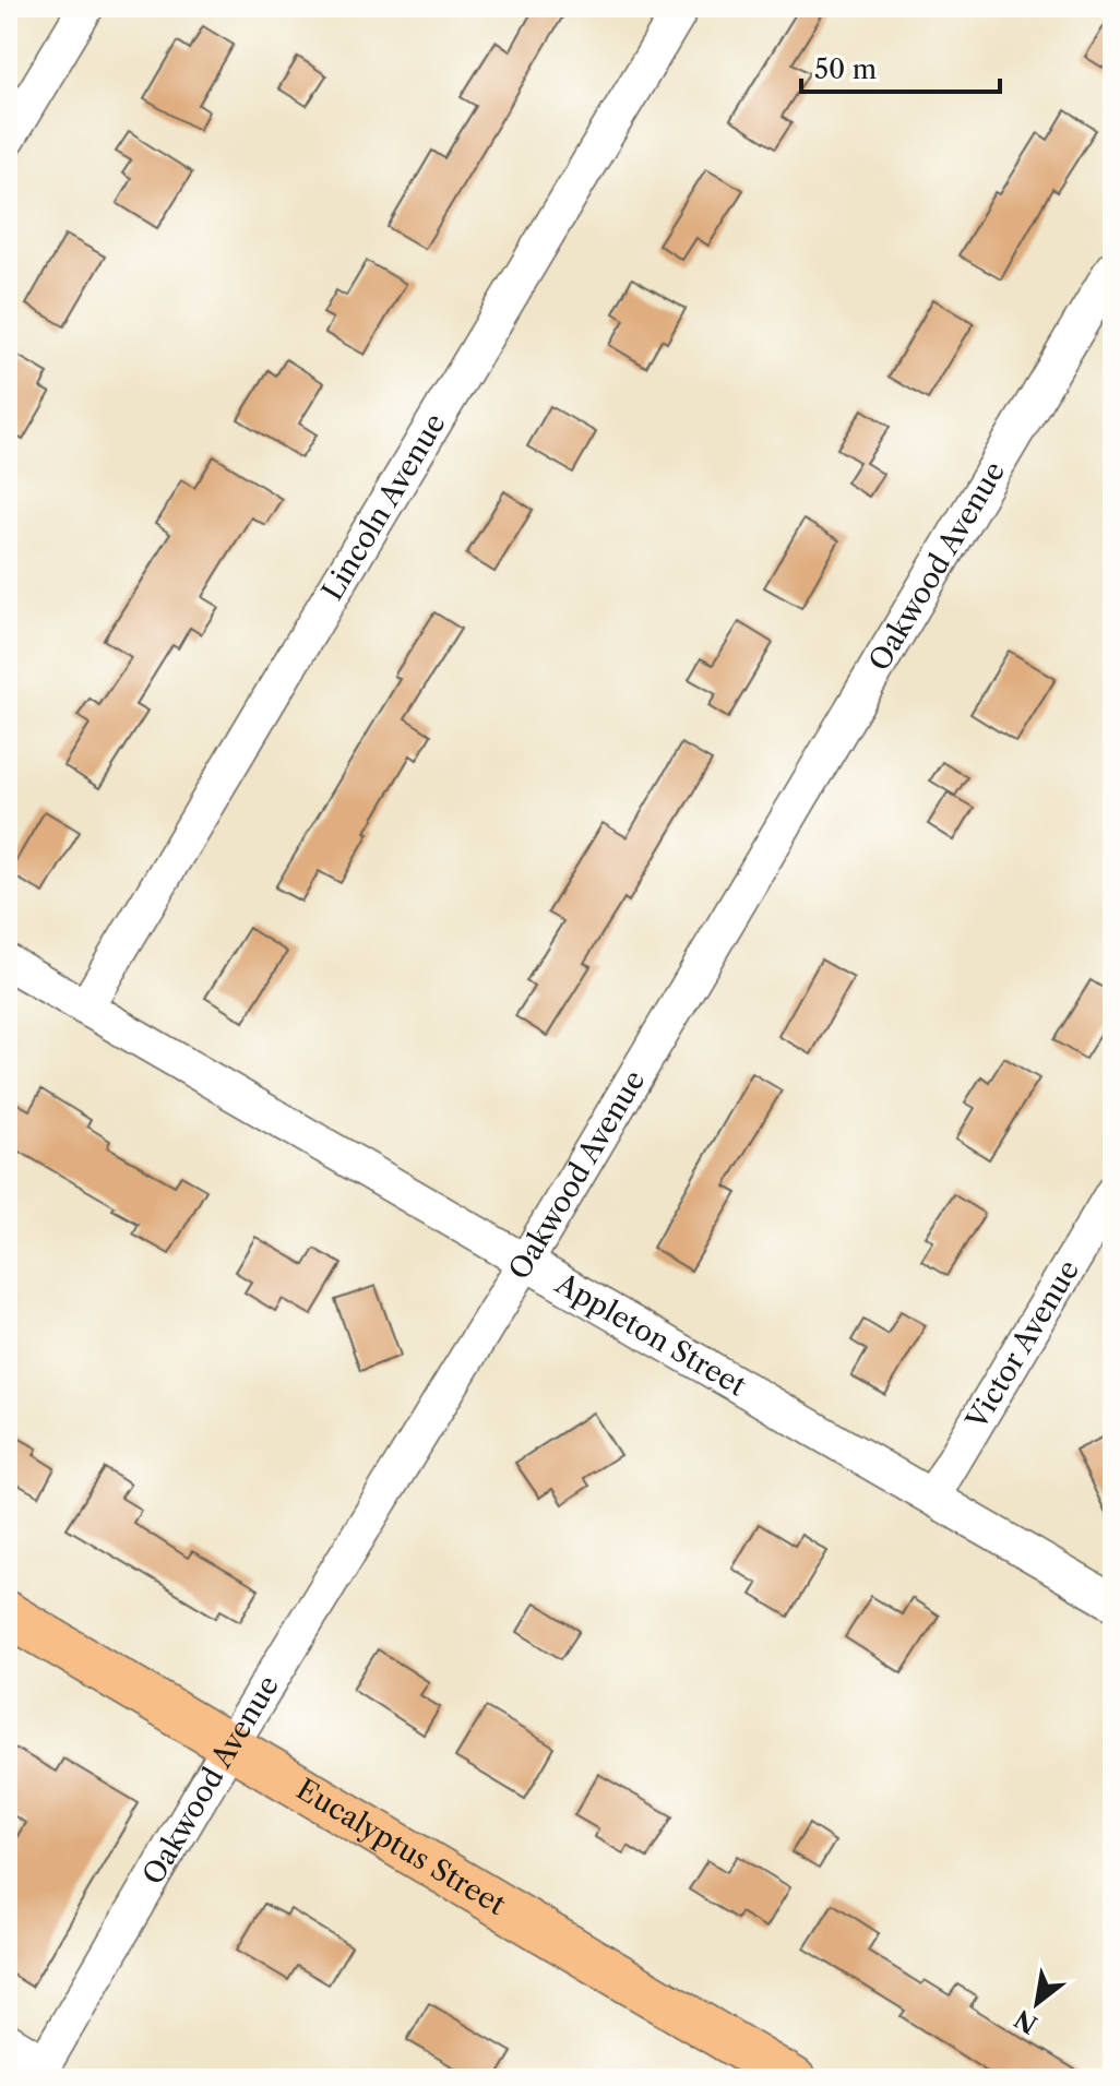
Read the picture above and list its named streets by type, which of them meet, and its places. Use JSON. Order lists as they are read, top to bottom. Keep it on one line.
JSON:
{"streets":{"main road":["Eucalyptus Street"],"street":["Lincoln Avenue","Oakwood Avenue","Appleton Street","Victor Avenue"]},"crossings":[["Lincoln Avenue","Appleton Street"],["Oakwood Avenue","Appleton Street"],["Oakwood Avenue","Eucalyptus Street"],["Appleton Street","Victor Avenue"]],"scale_bar":"50 m","north":"bottom left"}
